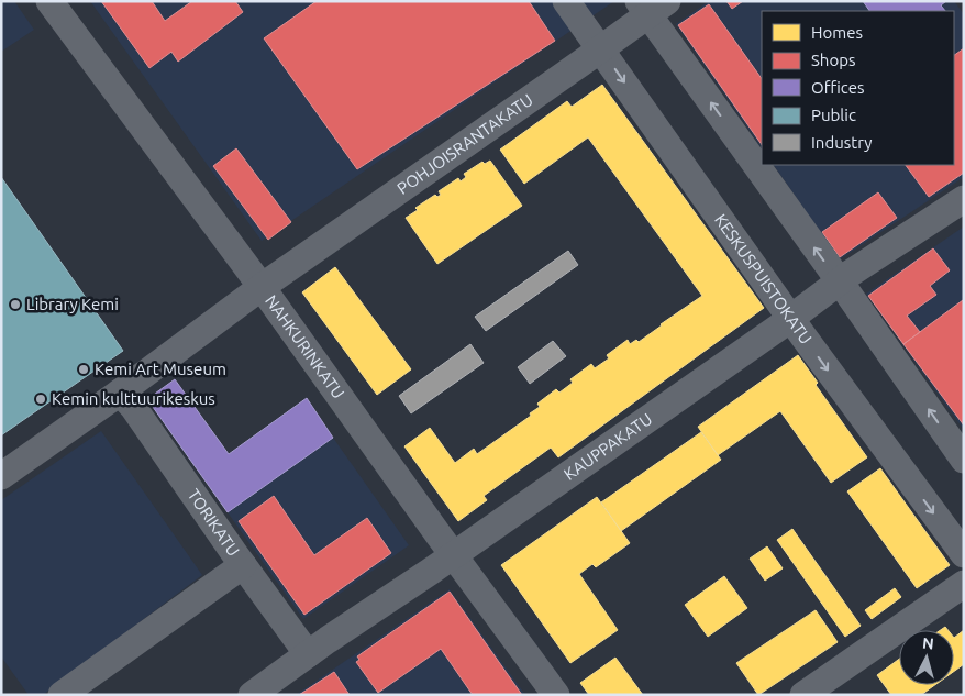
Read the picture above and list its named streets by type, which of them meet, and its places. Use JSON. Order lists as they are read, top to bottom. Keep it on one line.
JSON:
{"streets":{"street":["POHJOISRANTAKATU","KESKUSPUISTOKATU","NAHKURINKATU","KAUPPAKATU","TORIKATU"]},"crossings":[["POHJOISRANTAKATU","KESKUSPUISTOKATU"],["POHJOISRANTAKATU","NAHKURINKATU"],["POHJOISRANTAKATU","TORIKATU"],["KESKUSPUISTOKATU","KAUPPAKATU"],["NAHKURINKATU","KAUPPAKATU"],["KAUPPAKATU","TORIKATU"]],"places":["Library Kemi","Kemi Art Museum","Kemin kulttuurikeskus"],"legend":["Homes","Shops","Offices","Public","Industry"],"north":"top"}
